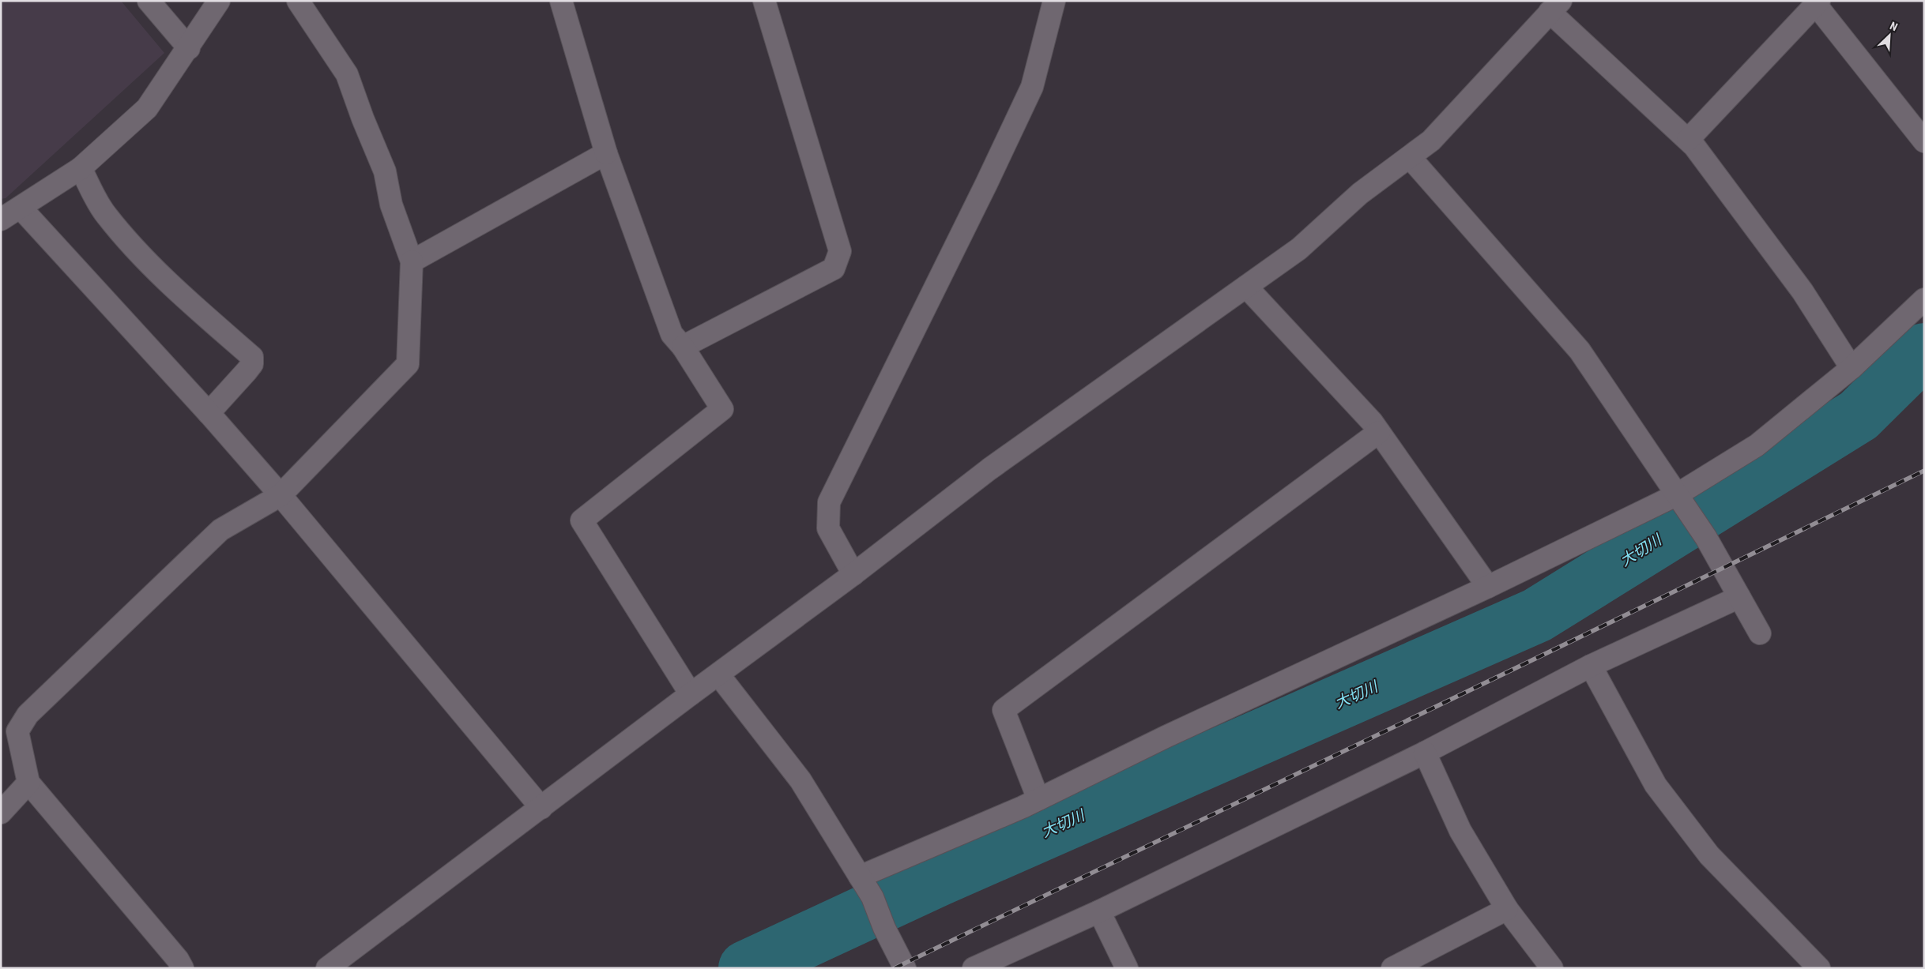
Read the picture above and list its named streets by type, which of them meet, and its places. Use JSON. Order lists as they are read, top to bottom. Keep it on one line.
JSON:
{"water":["大切川"],"north":"top right"}
